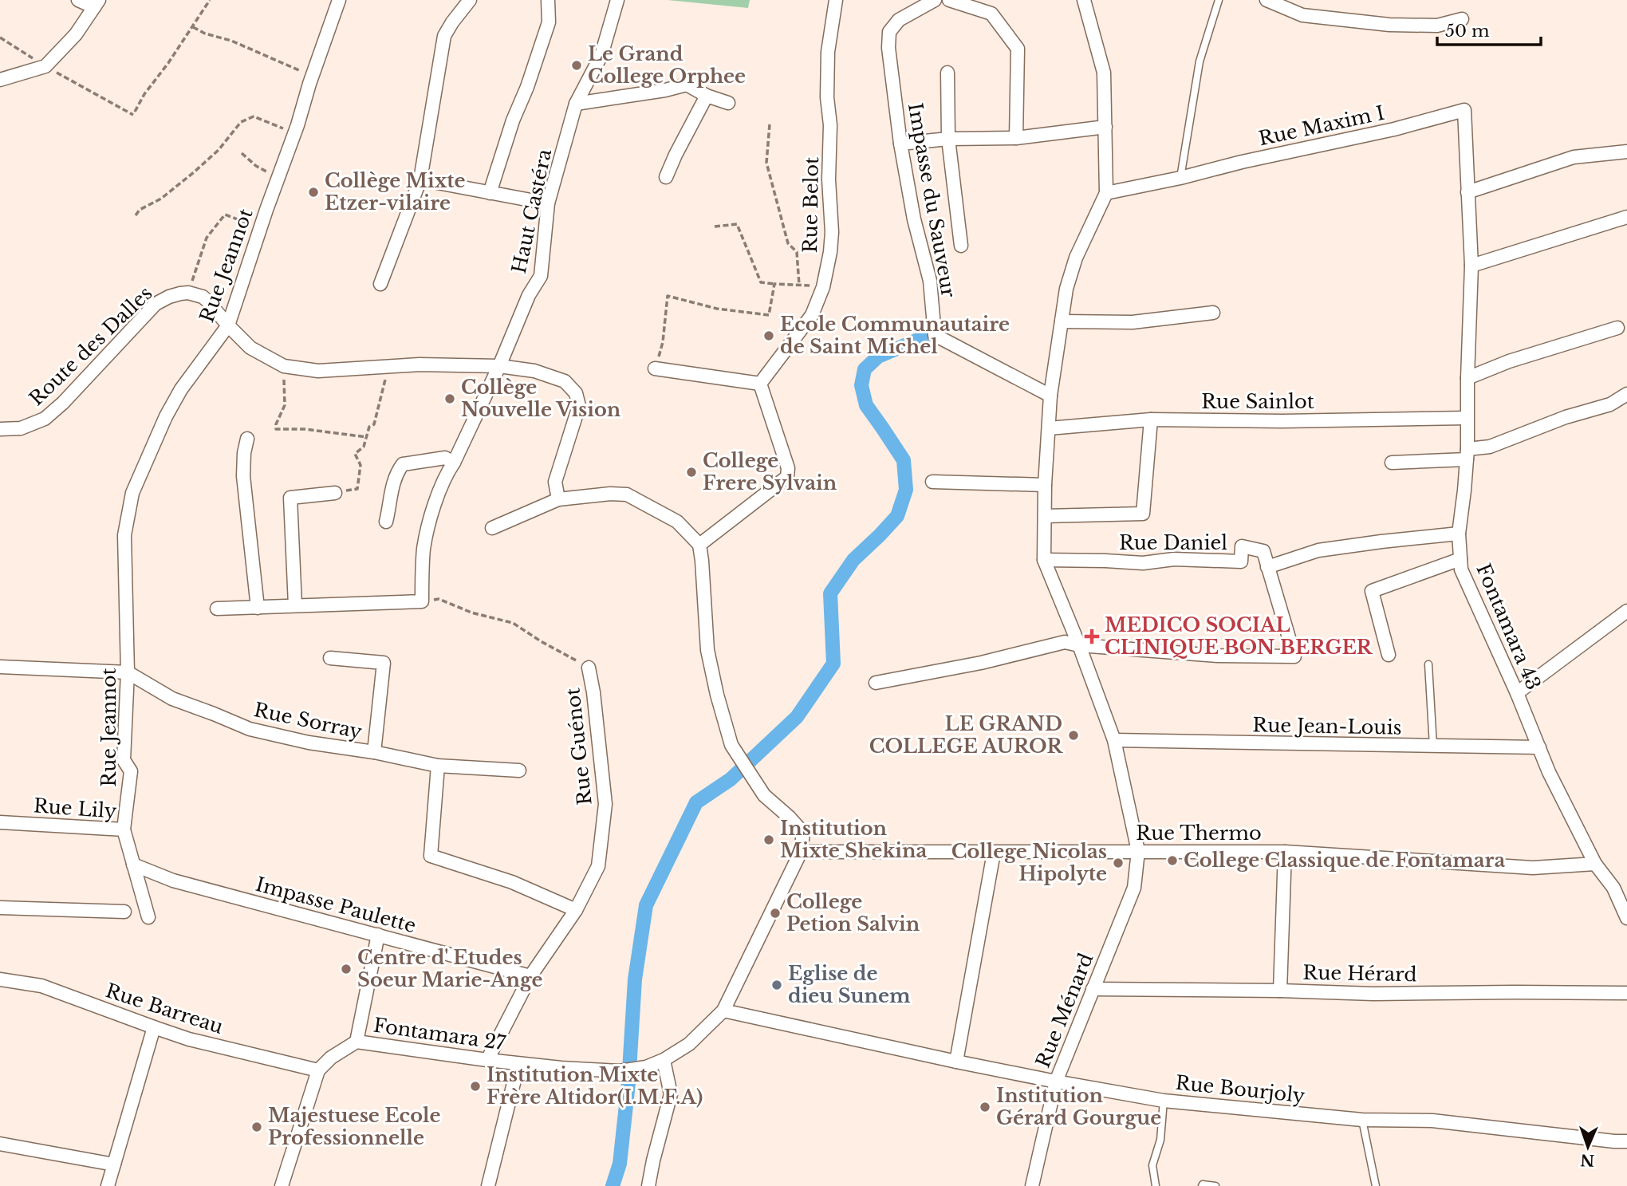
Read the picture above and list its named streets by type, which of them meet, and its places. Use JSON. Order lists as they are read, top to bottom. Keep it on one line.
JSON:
{"streets":{"street":["Rue Maxim I","Impasse du Sauveur","Rue Belot","Haut Castéra","Rue Jeannot","Route des Dalles","Rue Sainlot","Rue Daniel","Fontamara 43","Rue Sorray","Rue Jean-Louis","Rue Guénot","Rue Lily","Rue Thermo","Impasse Paulette","Rue Hérard","Rue Barreau","Rue Ménard","Fontamara 27","Rue Bourjoly"]},"crossings":[["Rue Maxim I","Fontamara 43"],["Rue Jeannot","Rue Sorray"],["Rue Jeannot","Rue Lily"],["Rue Sainlot","Fontamara 43"],["Rue Daniel","Rue Ménard"],["Fontamara 43","Rue Jean-Louis"],["Fontamara 43","Rue Thermo"],["Rue Jean-Louis","Rue Ménard"],["Rue Guénot","Impasse Paulette"],["Rue Guénot","Fontamara 27"],["Rue Lily","Impasse Paulette"],["Rue Thermo","Rue Ménard"],["Rue Hérard","Rue Ménard"],["Rue Barreau","Fontamara 27"],["Rue Ménard","Rue Bourjoly"]],"places":{"other":["Le Grand College Orphee","Collège Mixte Etzer-vilaire","Ecole Communautaire de Saint Michel","Collège Nouvelle Vision","College Frere Sylvain","LE GRAND COLLEGE AUROR","Institution Mixte Shekina","College Classique de Fontamara","College Nicolas Hipolyte","College Petion Salvin","Centre d' Etudes Soeur Marie-Ange","Eglise de dieu Sunem","Institution Mixte Frère Altidor(I.M.F.A)","Institution Gérard Gourgue","Majestuese Ecole Professionnelle"],"health":["MEDICO SOCIAL CLINIQUE BON BERGER"]},"scale_bar":"50 m","north":"bottom"}
